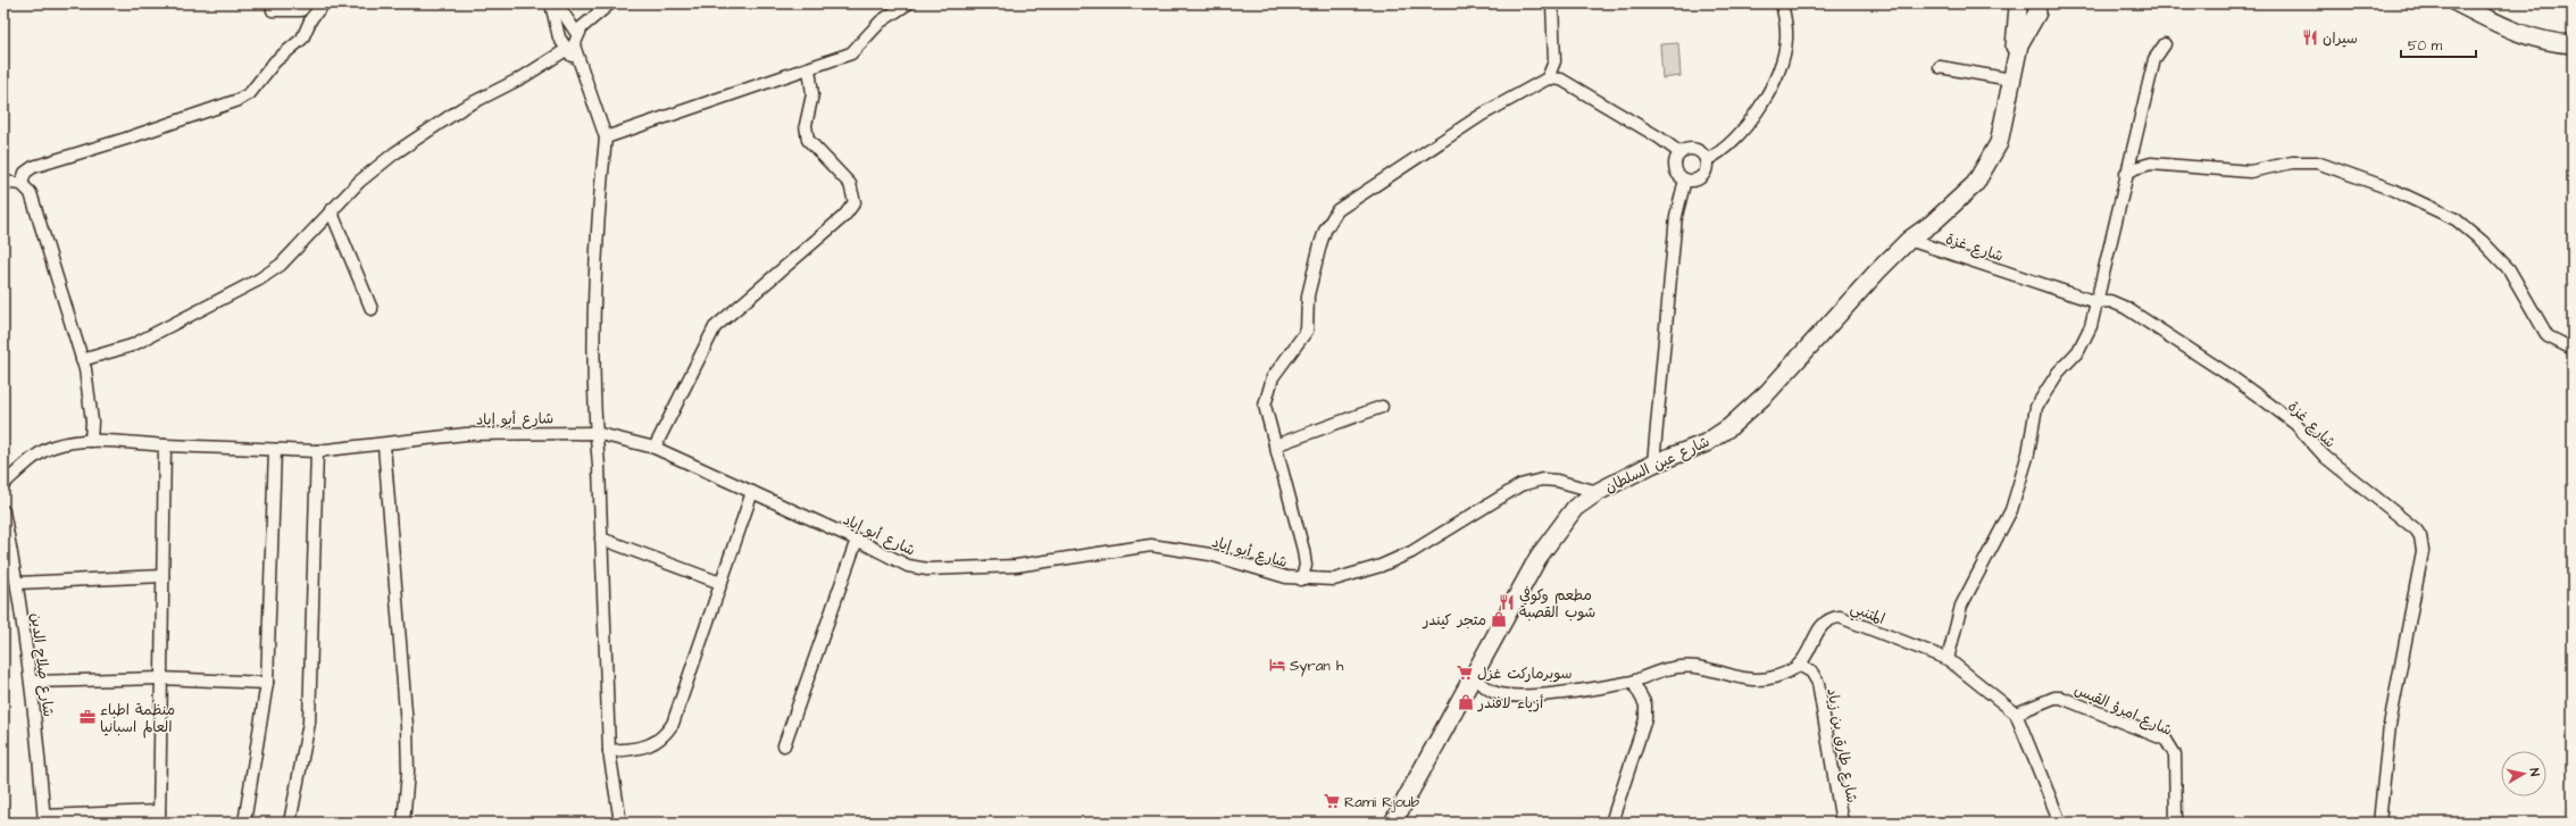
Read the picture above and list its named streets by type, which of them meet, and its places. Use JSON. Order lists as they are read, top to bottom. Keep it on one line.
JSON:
{"streets":{"main road":["شارع عين السلطان"],"street":["شارع غزة","شارع أبو إياد","المتنبي","شارع صلاح الدين","شارع امرؤ القيس","شارع طارق بن زياد"]},"crossings":[["شارع غزة","شارع عين السلطان"],["شارع أبو إياد","شارع عين السلطان"],["المتنبي","شارع طارق بن زياد"]],"places":{"restaurant":["سيران","مطعم وكوفي شوب القصبة"],"shop":["متجر كيندر","أزياء لافندر"],"hotel":["Syran h"],"supermarket":["سوبرماركت غزل","Rami Rjoub"],"office":["منظمة اطباء العالم اسبانيا"]},"scale_bar":"50 m","north":"right"}
